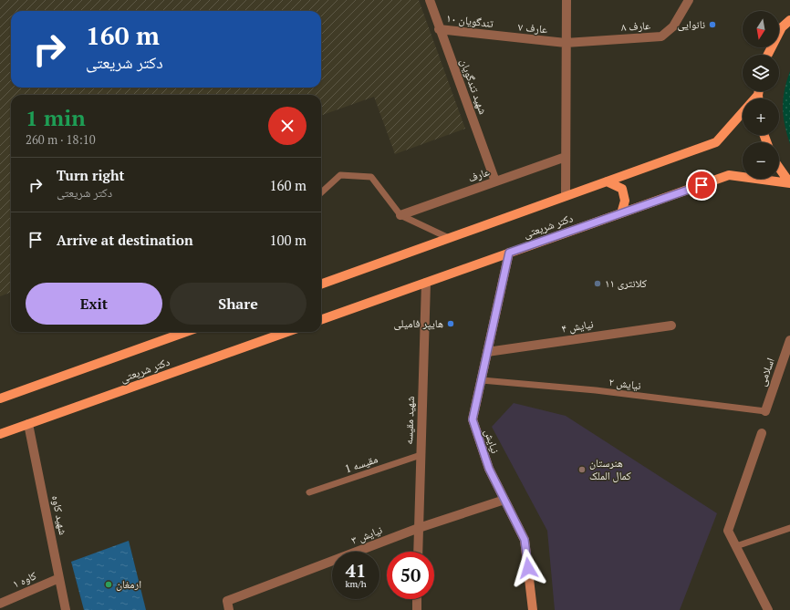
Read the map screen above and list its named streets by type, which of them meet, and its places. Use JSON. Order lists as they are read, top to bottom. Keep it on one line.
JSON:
{"streets":{"main road":["دکتر شریعتی","نیایش"],"street":["تندگویان ۱۰","عارف ۸","عارف ۷","شهید تندگویان","عارف","نیایش ۴","اسلامی","شهید مقیسه","شهید کاوه","نیایش ۳","کاوه ۱"],"lane":["نیایش ۲","مقیسه 1"]},"crossings":[["تندگویان ۱۰","عارف ۷"],["تندگویان ۱۰","شهید تندگویان"],["عارف ۸","عارف ۷"],["شهید تندگویان","عارف"],["دکتر شریعتی","شهید مقیسه"],["دکتر شریعتی","نیایش"],["دکتر شریعتی","شهید کاوه"],["نیایش ۴","نیایش"],["اسلامی","نیایش ۲"],["نیایش ۲","نیایش"],["شهید مقیسه","مقیسه 1"],["شهید مقیسه","نیایش ۳"],["نیایش","نیایش ۳"],["شهید کاوه","کاوه ۱"]],"places":["نانوایی","کلانتری ۱۱","هایپر فامیلی","هنرستان کمال الملک","ارمغان"],"north":"bottom","page":{"map_buttons":["+","−"],"turn":["160 m","دکتر شریعتی"],"heading":["1 min","260 m · 18:10"],"list":[{"name":"Turn right","note":"دکتر شریعتی","value":"160 m"},{"name":"Arrive at destination","value":"100 m"}],"buttons":["Exit","Share"],"speed":"41 km/h","limit":"50"}}
